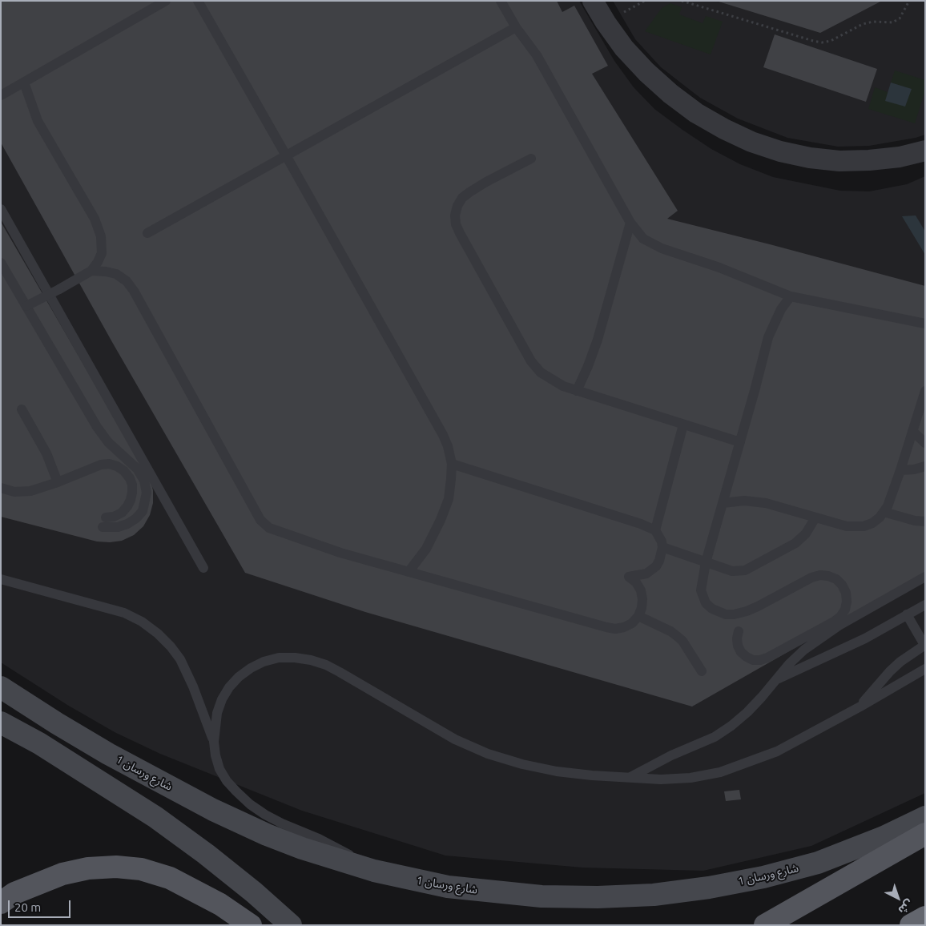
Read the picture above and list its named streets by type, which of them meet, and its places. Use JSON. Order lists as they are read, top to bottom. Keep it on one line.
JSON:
{"streets":{"street":["شارع ورسان 1"]},"scale_bar":"20 m","north":"bottom right"}
